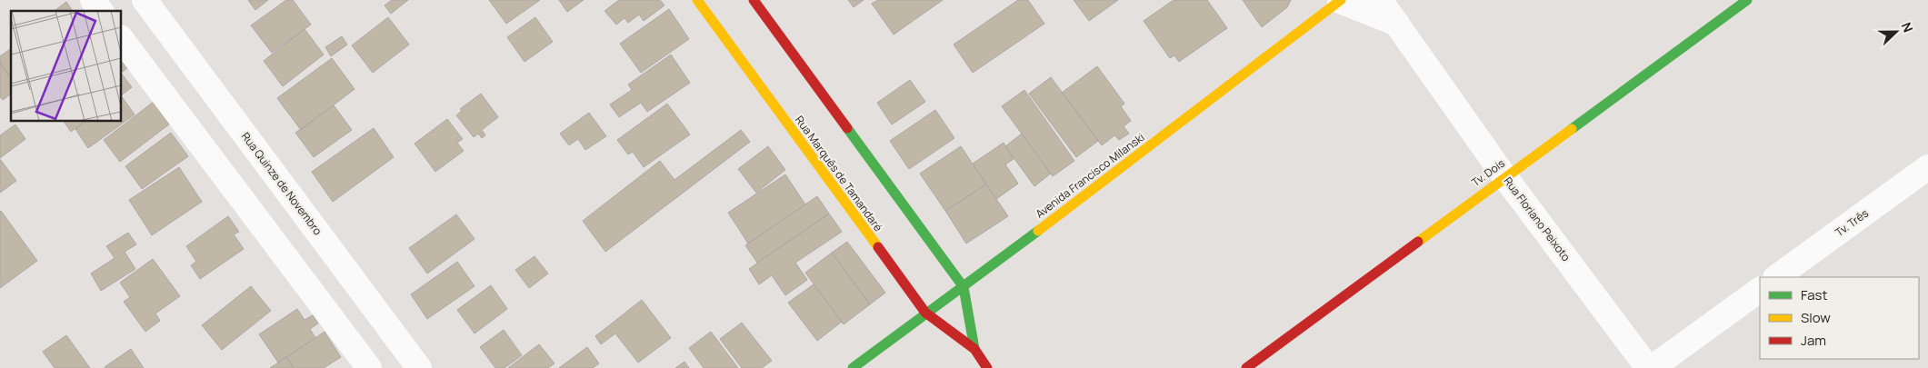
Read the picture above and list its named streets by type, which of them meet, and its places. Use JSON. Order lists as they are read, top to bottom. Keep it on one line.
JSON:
{"streets":{"street":["Tv. Dois","Rua Marquês de Tamandaré","Avenida Francisco Milanski","Rua Quinze de Novembro","Rua Floriano Peixoto","Tv. Três"]},"crossings":[["Tv. Dois","Rua Floriano Peixoto"],["Rua Marquês de Tamandaré","Avenida Francisco Milanski"]],"legend":["Fast","Slow","Jam"],"north":"right"}
